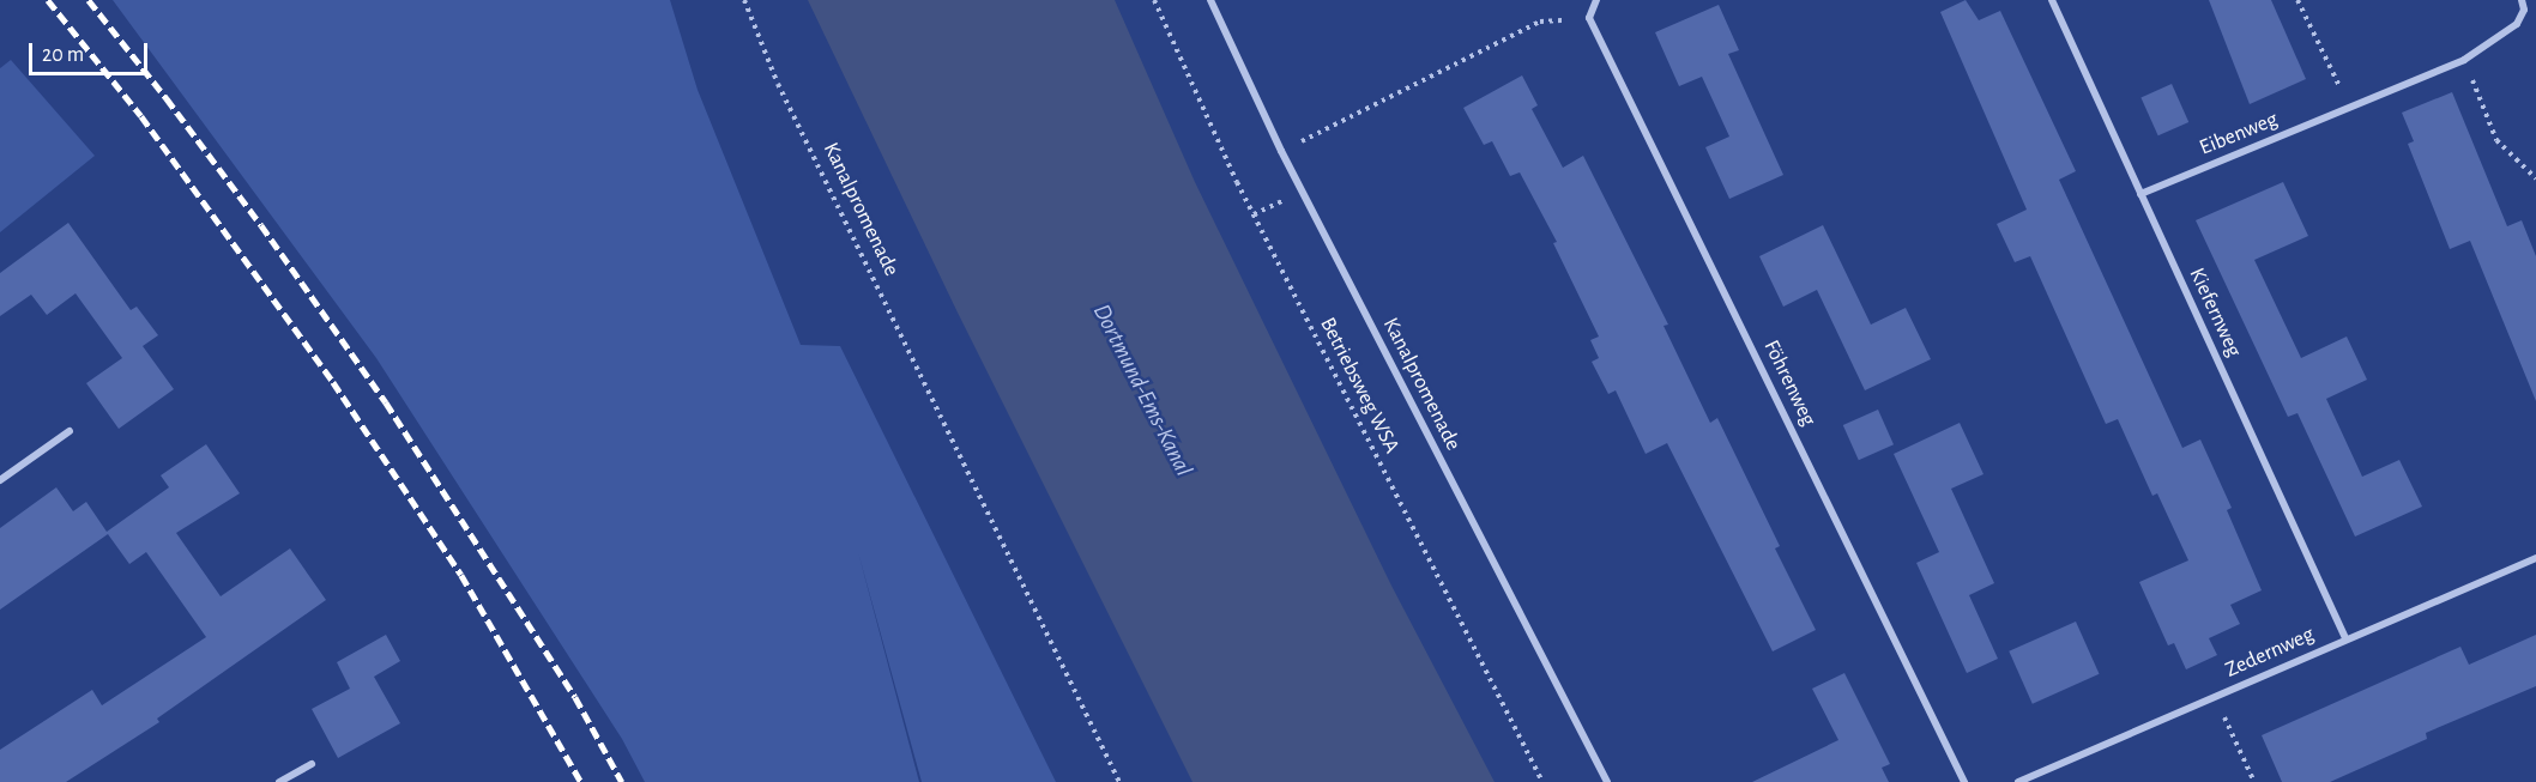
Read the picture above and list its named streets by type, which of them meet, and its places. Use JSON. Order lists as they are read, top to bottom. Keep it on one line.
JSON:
{"streets":{"street":["Eibenweg","Kanalpromenade","Kiefernweg","Föhrenweg","Zedernweg"],"path":["Betriebsweg WSA"]},"crossings":[["Eibenweg","Kiefernweg"],["Kiefernweg","Zedernweg"]],"water":["Dortmund-Ems-Kanal"],"scale_bar":"20 m"}
